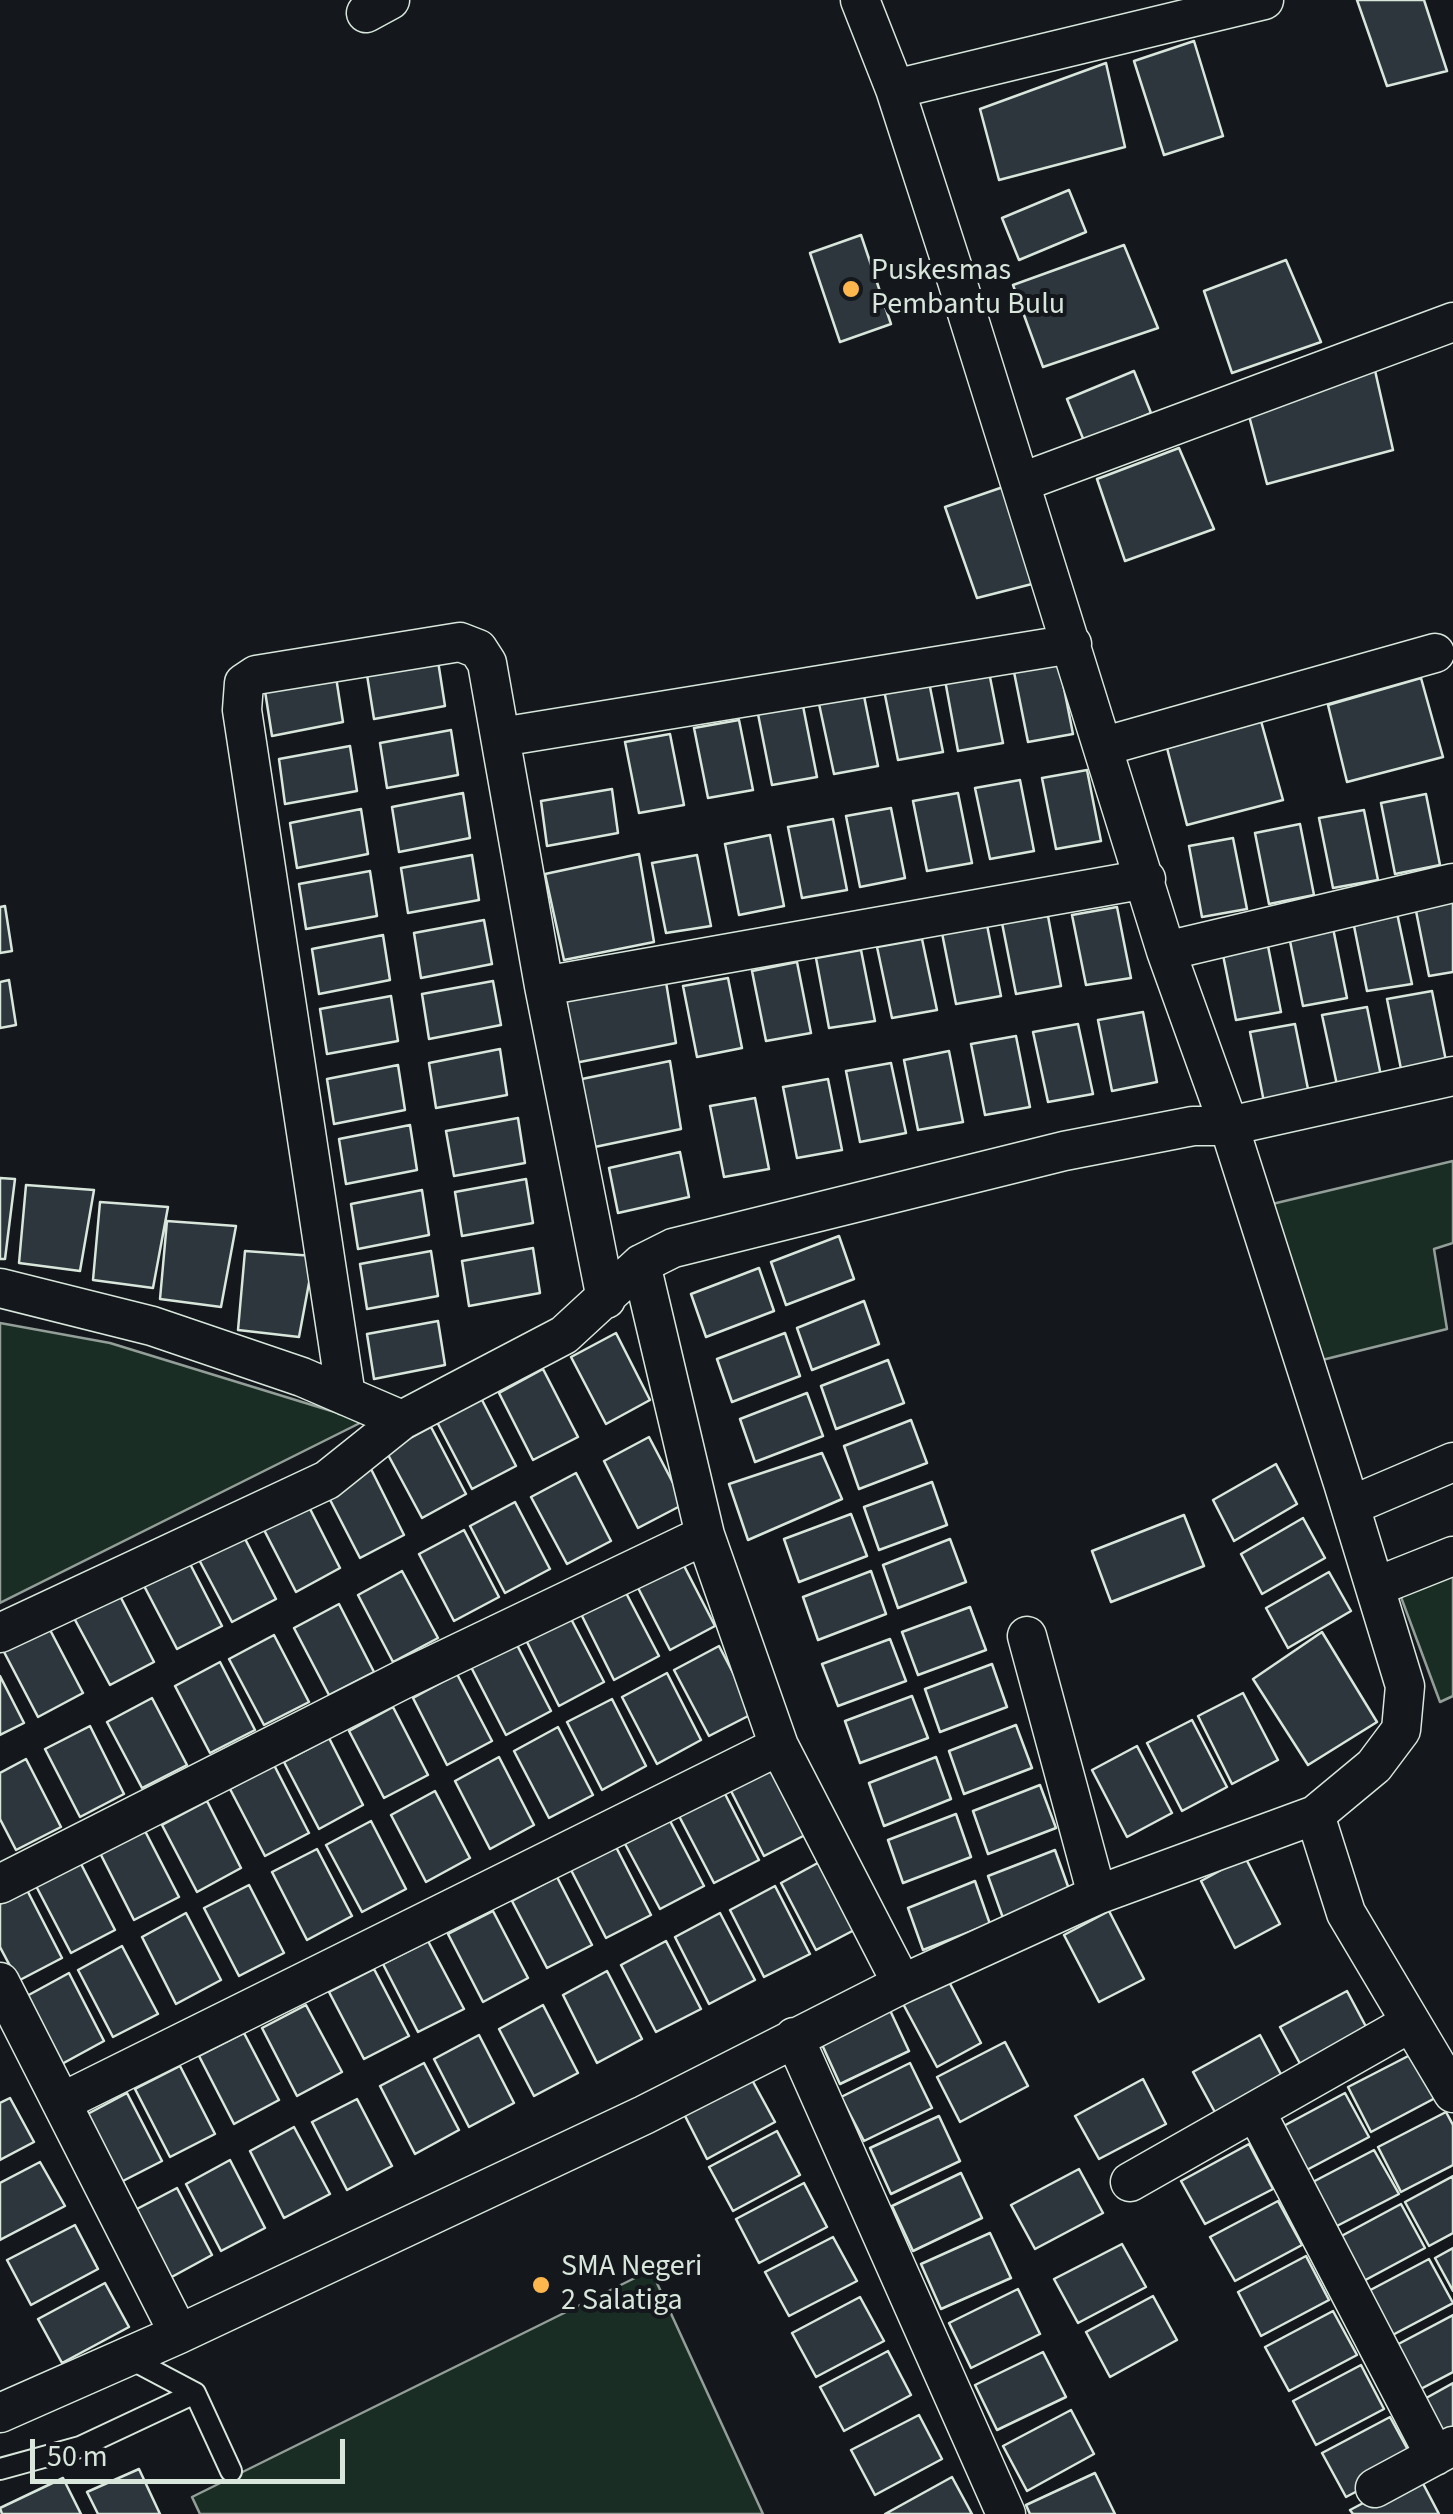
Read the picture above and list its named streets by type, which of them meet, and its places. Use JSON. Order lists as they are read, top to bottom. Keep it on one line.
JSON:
{"places":["Puskesmas Pembantu Bulu","SMA Negeri 2 Salatiga"],"scale_bar":"50 m"}
